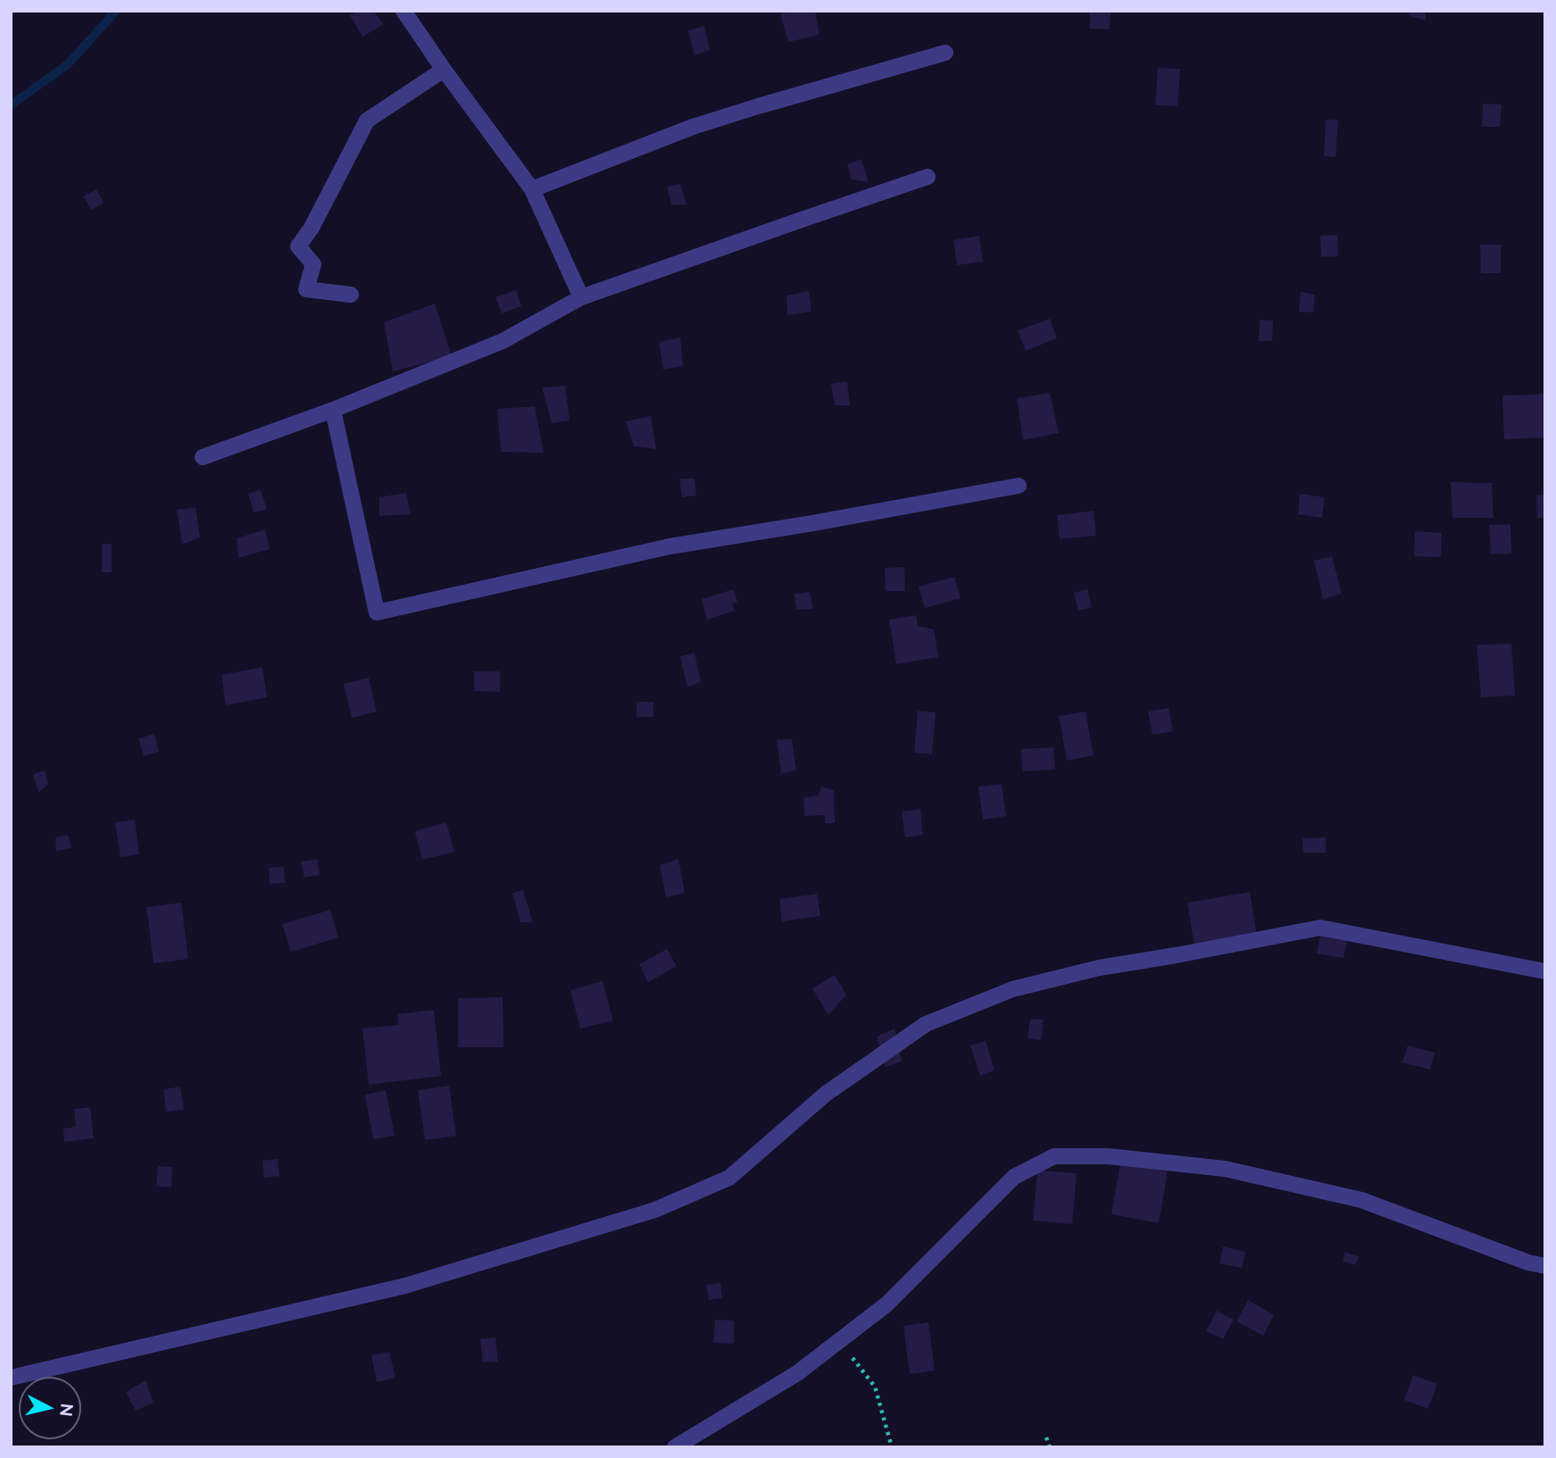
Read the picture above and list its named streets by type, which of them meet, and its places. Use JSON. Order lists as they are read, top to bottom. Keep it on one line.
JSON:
{"north":"right"}
